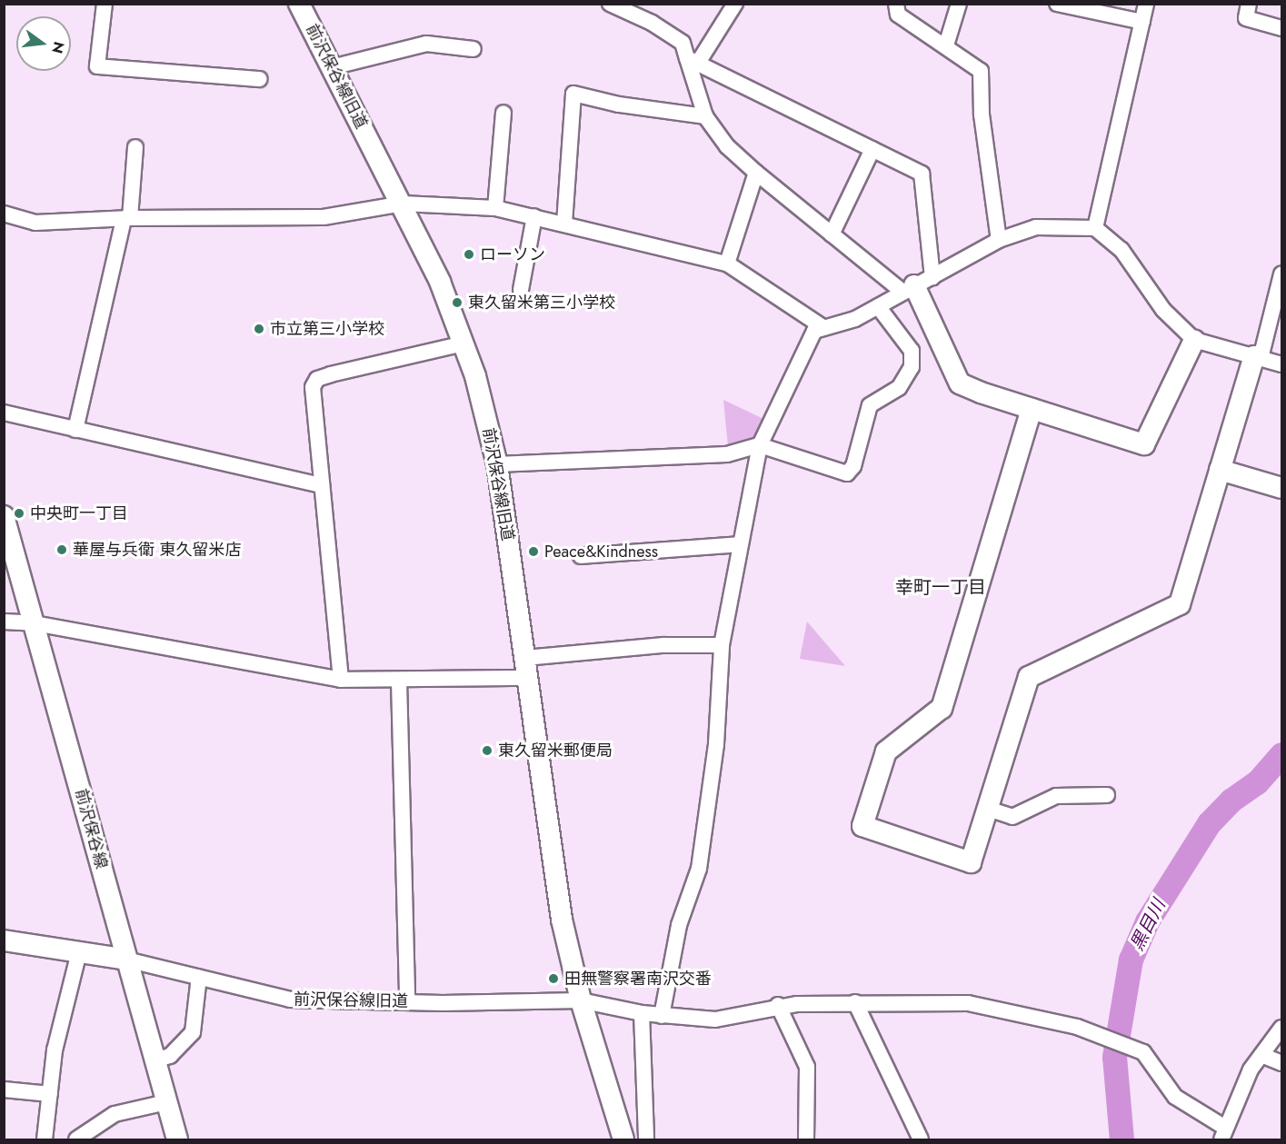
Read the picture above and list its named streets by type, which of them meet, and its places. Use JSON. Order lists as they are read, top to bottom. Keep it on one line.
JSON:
{"streets":{"street":["前沢保谷線旧道","前沢保谷線"]},"crossings":[["前沢保谷線旧道","前沢保谷線"]],"districts":["幸町一丁目"],"water":["黒目川"],"places":["ローソン","東久留米第三小学校","市立第三小学校","中央町一丁目","華屋与兵衛 東久留米店","Peace&Kindness","東久留米郵便局","田無警察署南沢交番"],"north":"right"}
